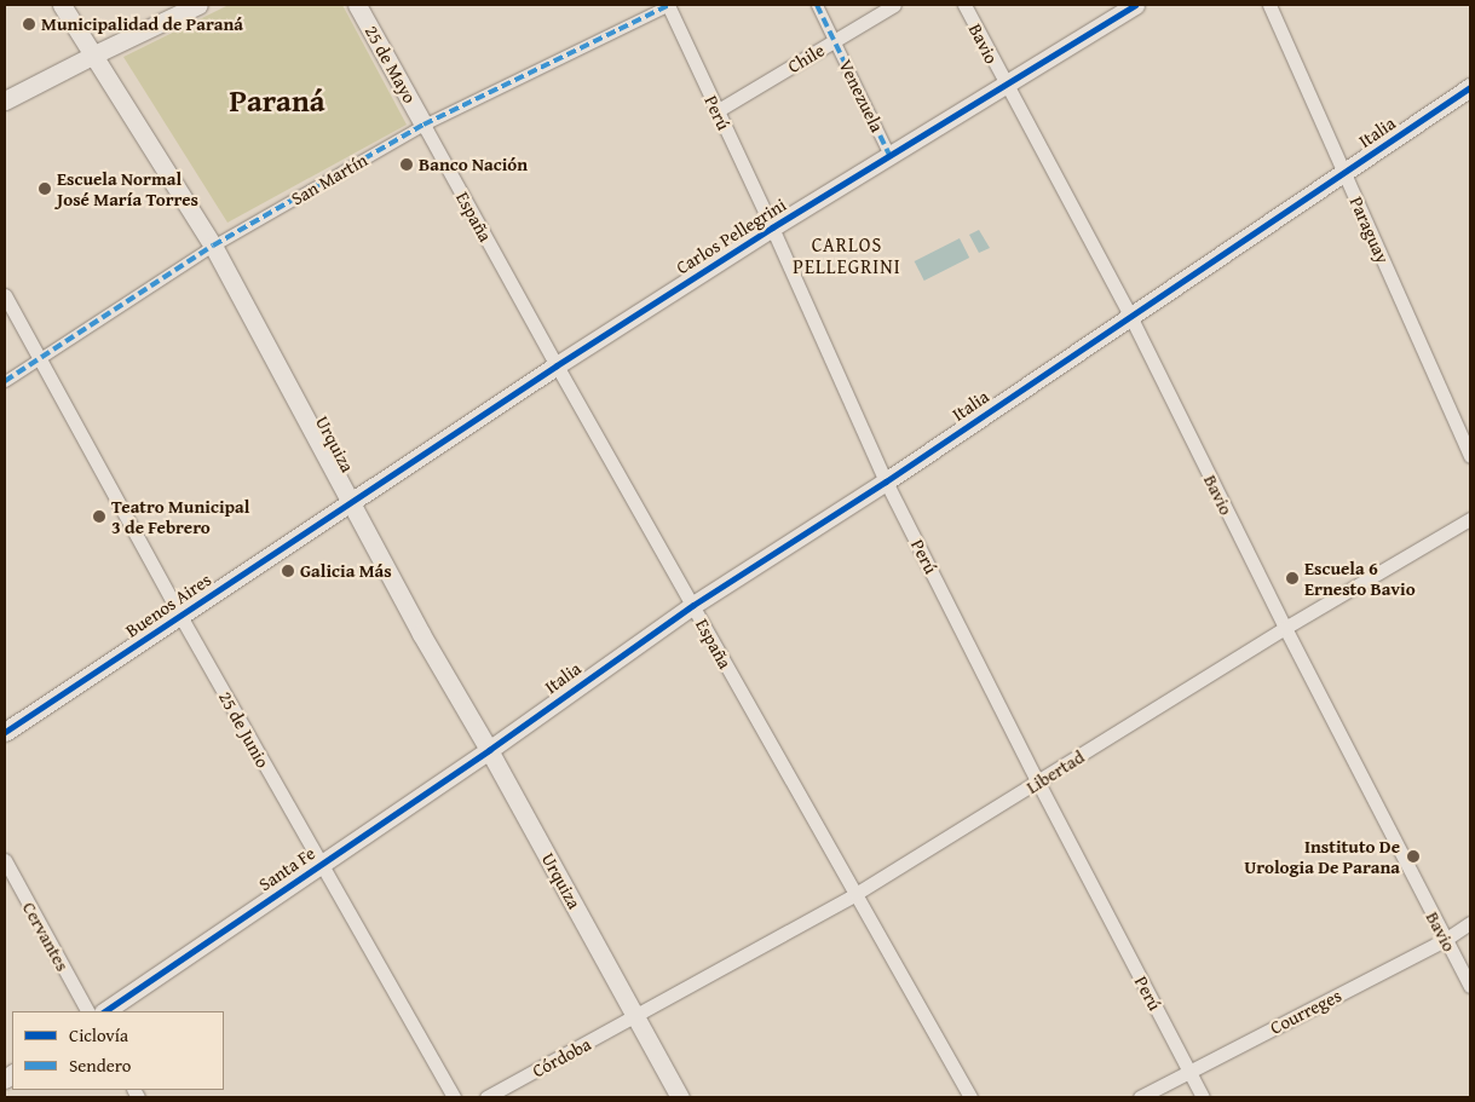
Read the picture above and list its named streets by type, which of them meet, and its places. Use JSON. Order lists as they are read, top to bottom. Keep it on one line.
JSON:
{"streets":{"street":["Bavio","Chile","25 de Mayo","Venezuela","Perú","Italia","San Martín","España","Paraguay","Carlos Pellegrini","Urquiza","Buenos Aires","25 de Junio","Libertad","Santa Fe","Cervantes","Courreges","Córdoba"]},"crossings":[["Bavio","Italia"],["Bavio","Carlos Pellegrini"],["Bavio","Libertad"],["Bavio","Courreges"],["Chile","Venezuela"],["Chile","Perú"],["25 de Mayo","San Martín"],["25 de Mayo","España"],["Venezuela","Carlos Pellegrini"],["Perú","Italia"],["Perú","San Martín"],["Perú","Carlos Pellegrini"],["Perú","Libertad"],["Perú","Courreges"],["Italia","España"],["Italia","Paraguay"],["Italia","Urquiza"],["Italia","Santa Fe"],["San Martín","España"],["San Martín","Urquiza"],["San Martín","25 de Junio"],["España","Carlos Pellegrini"],["España","Libertad"],["Carlos Pellegrini","Urquiza"],["Carlos Pellegrini","Buenos Aires"],["Urquiza","Buenos Aires"],["Urquiza","Libertad"],["Urquiza","Santa Fe"],["Urquiza","Córdoba"],["Buenos Aires","25 de Junio"],["25 de Junio","Santa Fe"],["Libertad","Córdoba"]],"districts":["Paraná","CARLOS PELLEGRINI"],"places":["Municipalidad de Paraná","Banco Nación","Escuela Normal José María Torres","Teatro Municipal 3 de Febrero","Galicia Más","Escuela 6 Ernesto Bavio","Instituto De Urologia De Parana"],"legend":["Ciclovía","Sendero"]}
